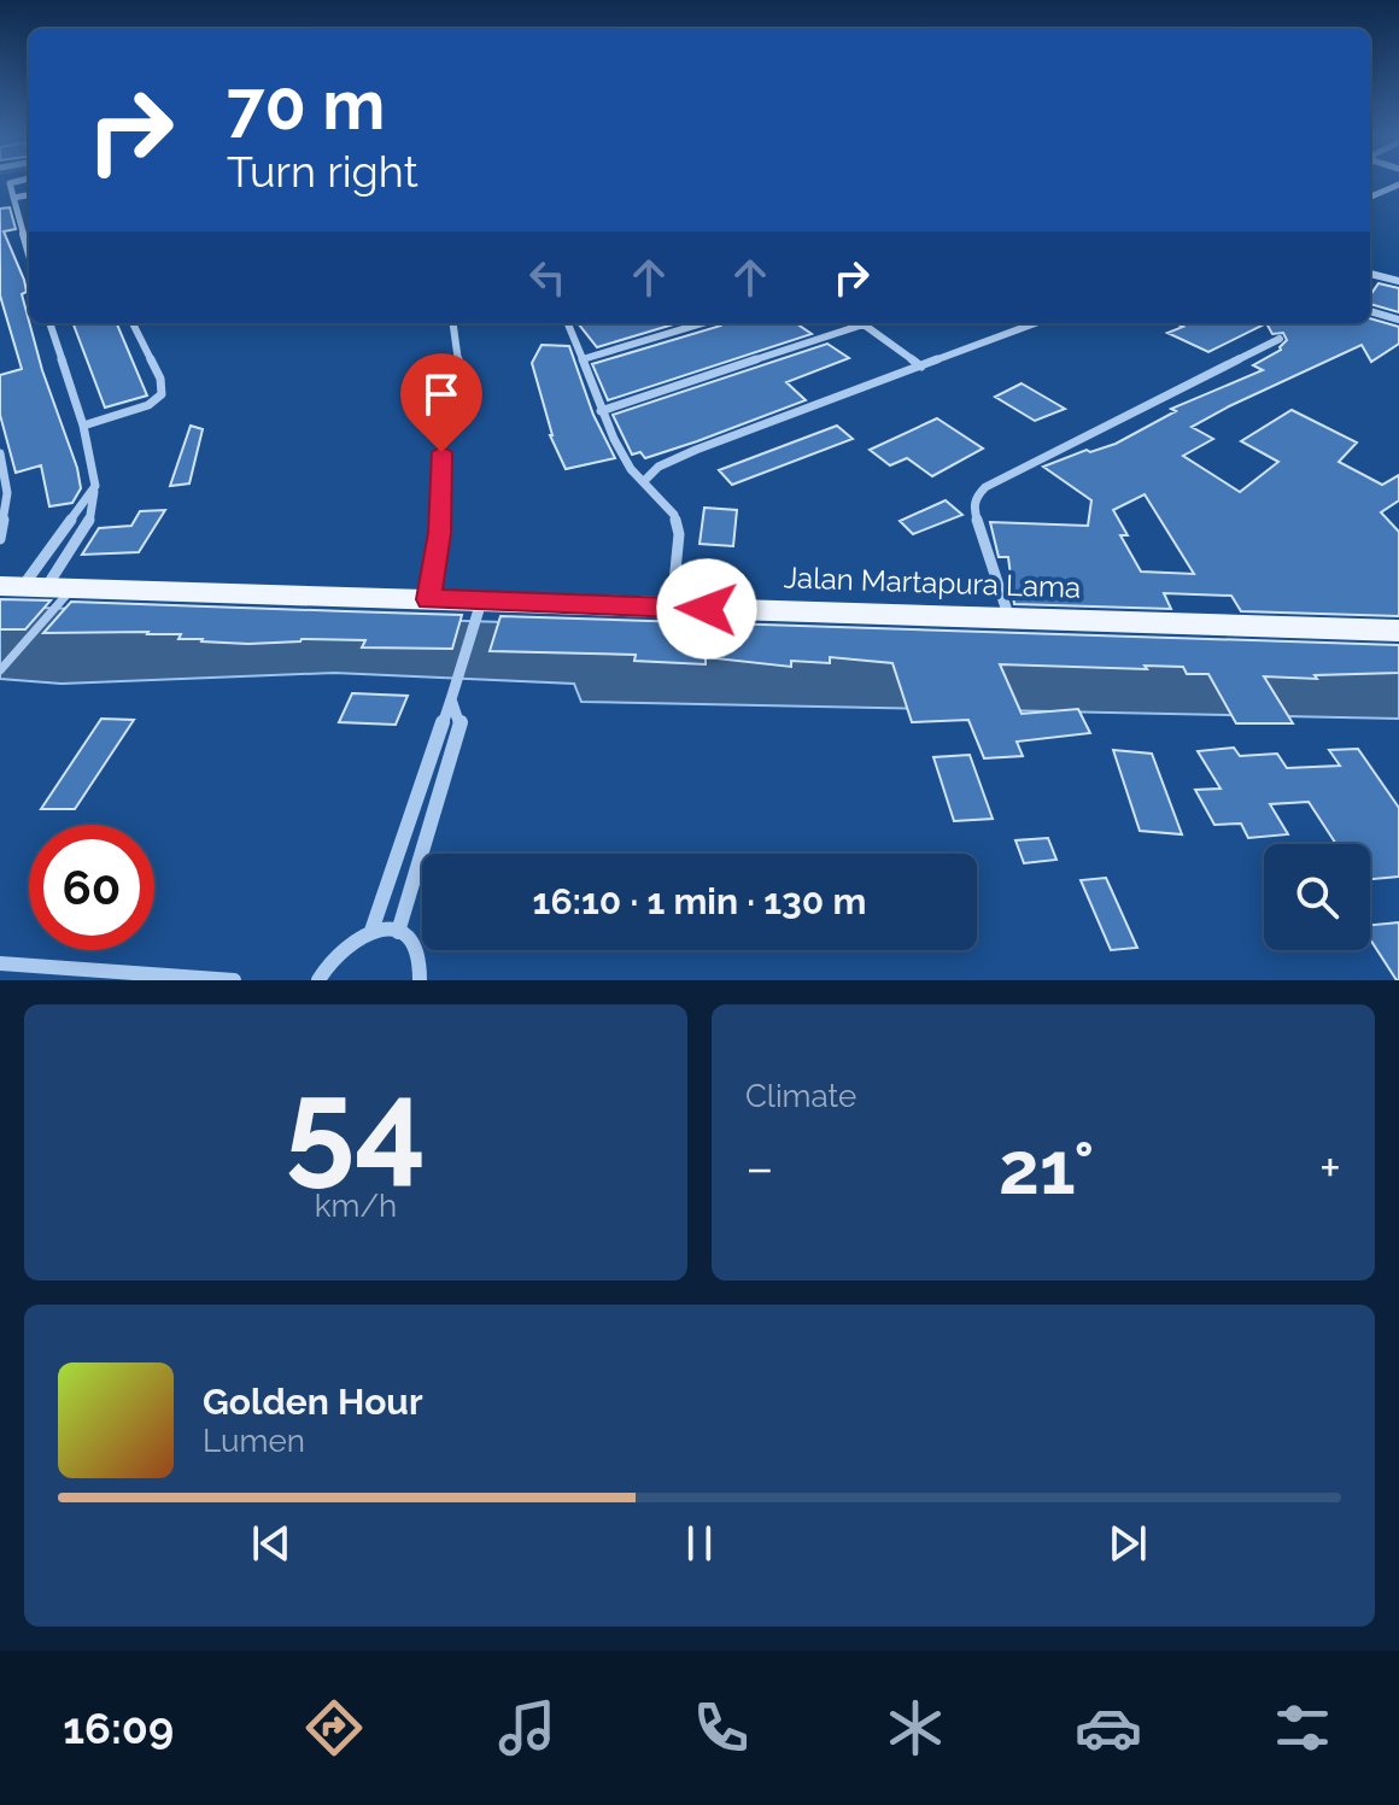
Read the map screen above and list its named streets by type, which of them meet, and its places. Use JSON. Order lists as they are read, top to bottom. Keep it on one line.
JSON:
{"streets":{"main road":["Jalan Martapura Lama"]},"page":{"turn":["70 m","Turn right"],"limit":"60","trip":"16:10 · 1 min · 130 m","tile":[["54","km/h"],"Climate"],"heat":["−","21°","+"],"song":["Golden Hour","Lumen"],"tabs":"16:09"}}
